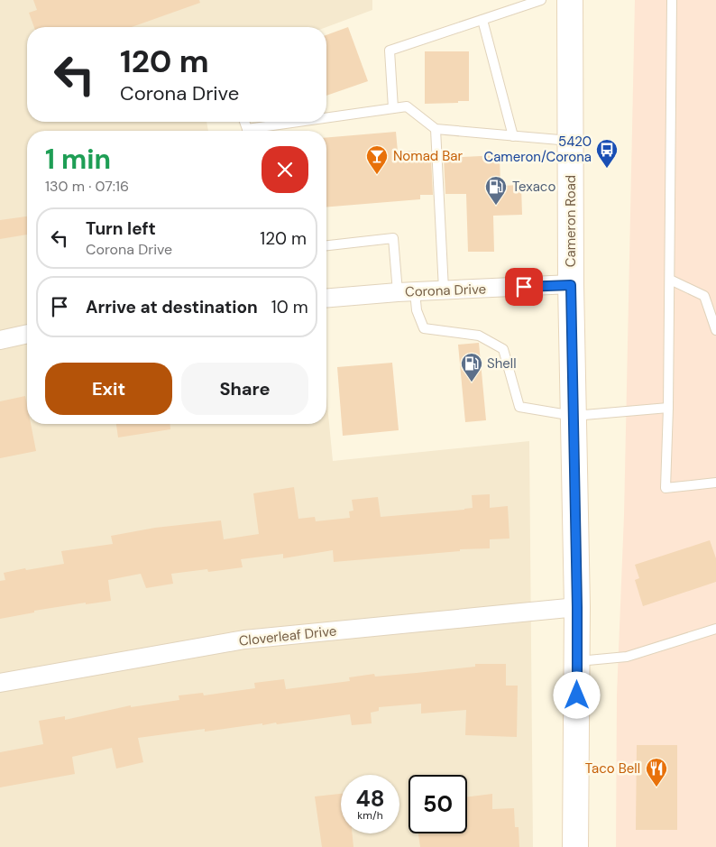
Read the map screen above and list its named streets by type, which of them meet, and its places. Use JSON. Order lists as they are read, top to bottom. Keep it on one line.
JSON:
{"streets":{"main road":["Cameron Road"],"street":["Corona Drive","Cloverleaf Drive"]},"crossings":[["Cameron Road","Corona Drive"],["Cameron Road","Cloverleaf Drive"]],"places":{"bus stop":["5420 Cameron/Corona"],"bar":["Nomad Bar"],"fuel station":["Texaco","Shell"],"restaurant":["Taco Bell"]},"page":{"turn":["120 m","Corona Drive"],"heading":["1 min","130 m · 07:16"],"list":[{"name":"Turn left","note":"Corona Drive","value":"120 m"},{"name":"Arrive at destination","value":"10 m"}],"buttons":["Exit","Share"],"speed":"48 km/h","limit":"50"}}
